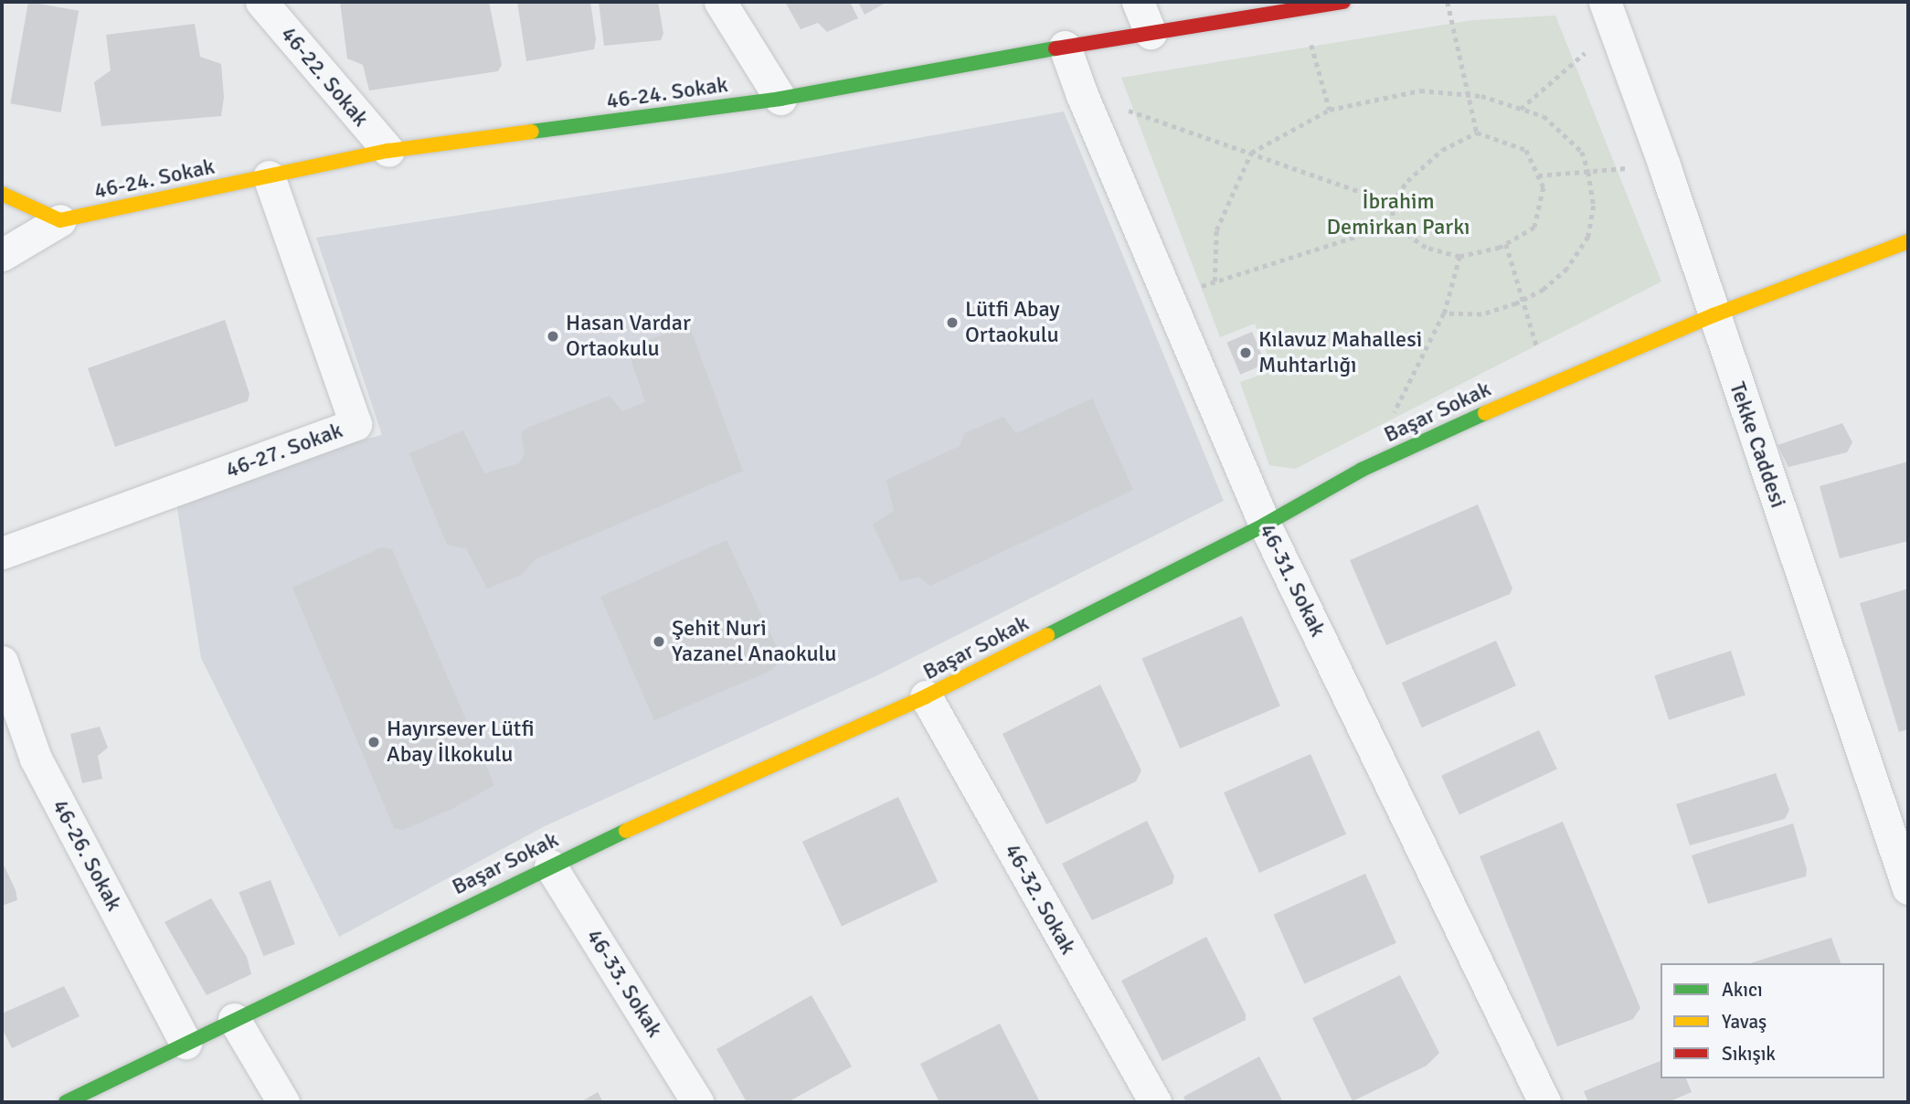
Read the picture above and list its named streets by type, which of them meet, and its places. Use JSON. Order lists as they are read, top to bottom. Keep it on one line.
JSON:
{"streets":{"street":["46-22. Sokak","46-24. Sokak","Başar Sokak","Tekke Caddesi","46-27. Sokak","46-31. Sokak","46-26. Sokak","46-32. Sokak","46-33. Sokak"]},"crossings":[["46-22. Sokak","46-24. Sokak"],["46-24. Sokak","46-27. Sokak"],["46-24. Sokak","46-31. Sokak"],["Başar Sokak","Tekke Caddesi"],["Başar Sokak","46-31. Sokak"],["Başar Sokak","46-26. Sokak"],["Başar Sokak","46-32. Sokak"],["Başar Sokak","46-33. Sokak"]],"parks":["İbrahim Demirkan Parkı"],"places":["Lütfi Abay Ortaokulu","Hasan Vardar Ortaokulu","Kılavuz Mahallesi Muhtarlığı","Şehit Nuri Yazanel Anaokulu","Hayırsever Lütfi Abay İlkokulu"],"legend":["Akıcı","Yavaş","Sıkışık"]}
